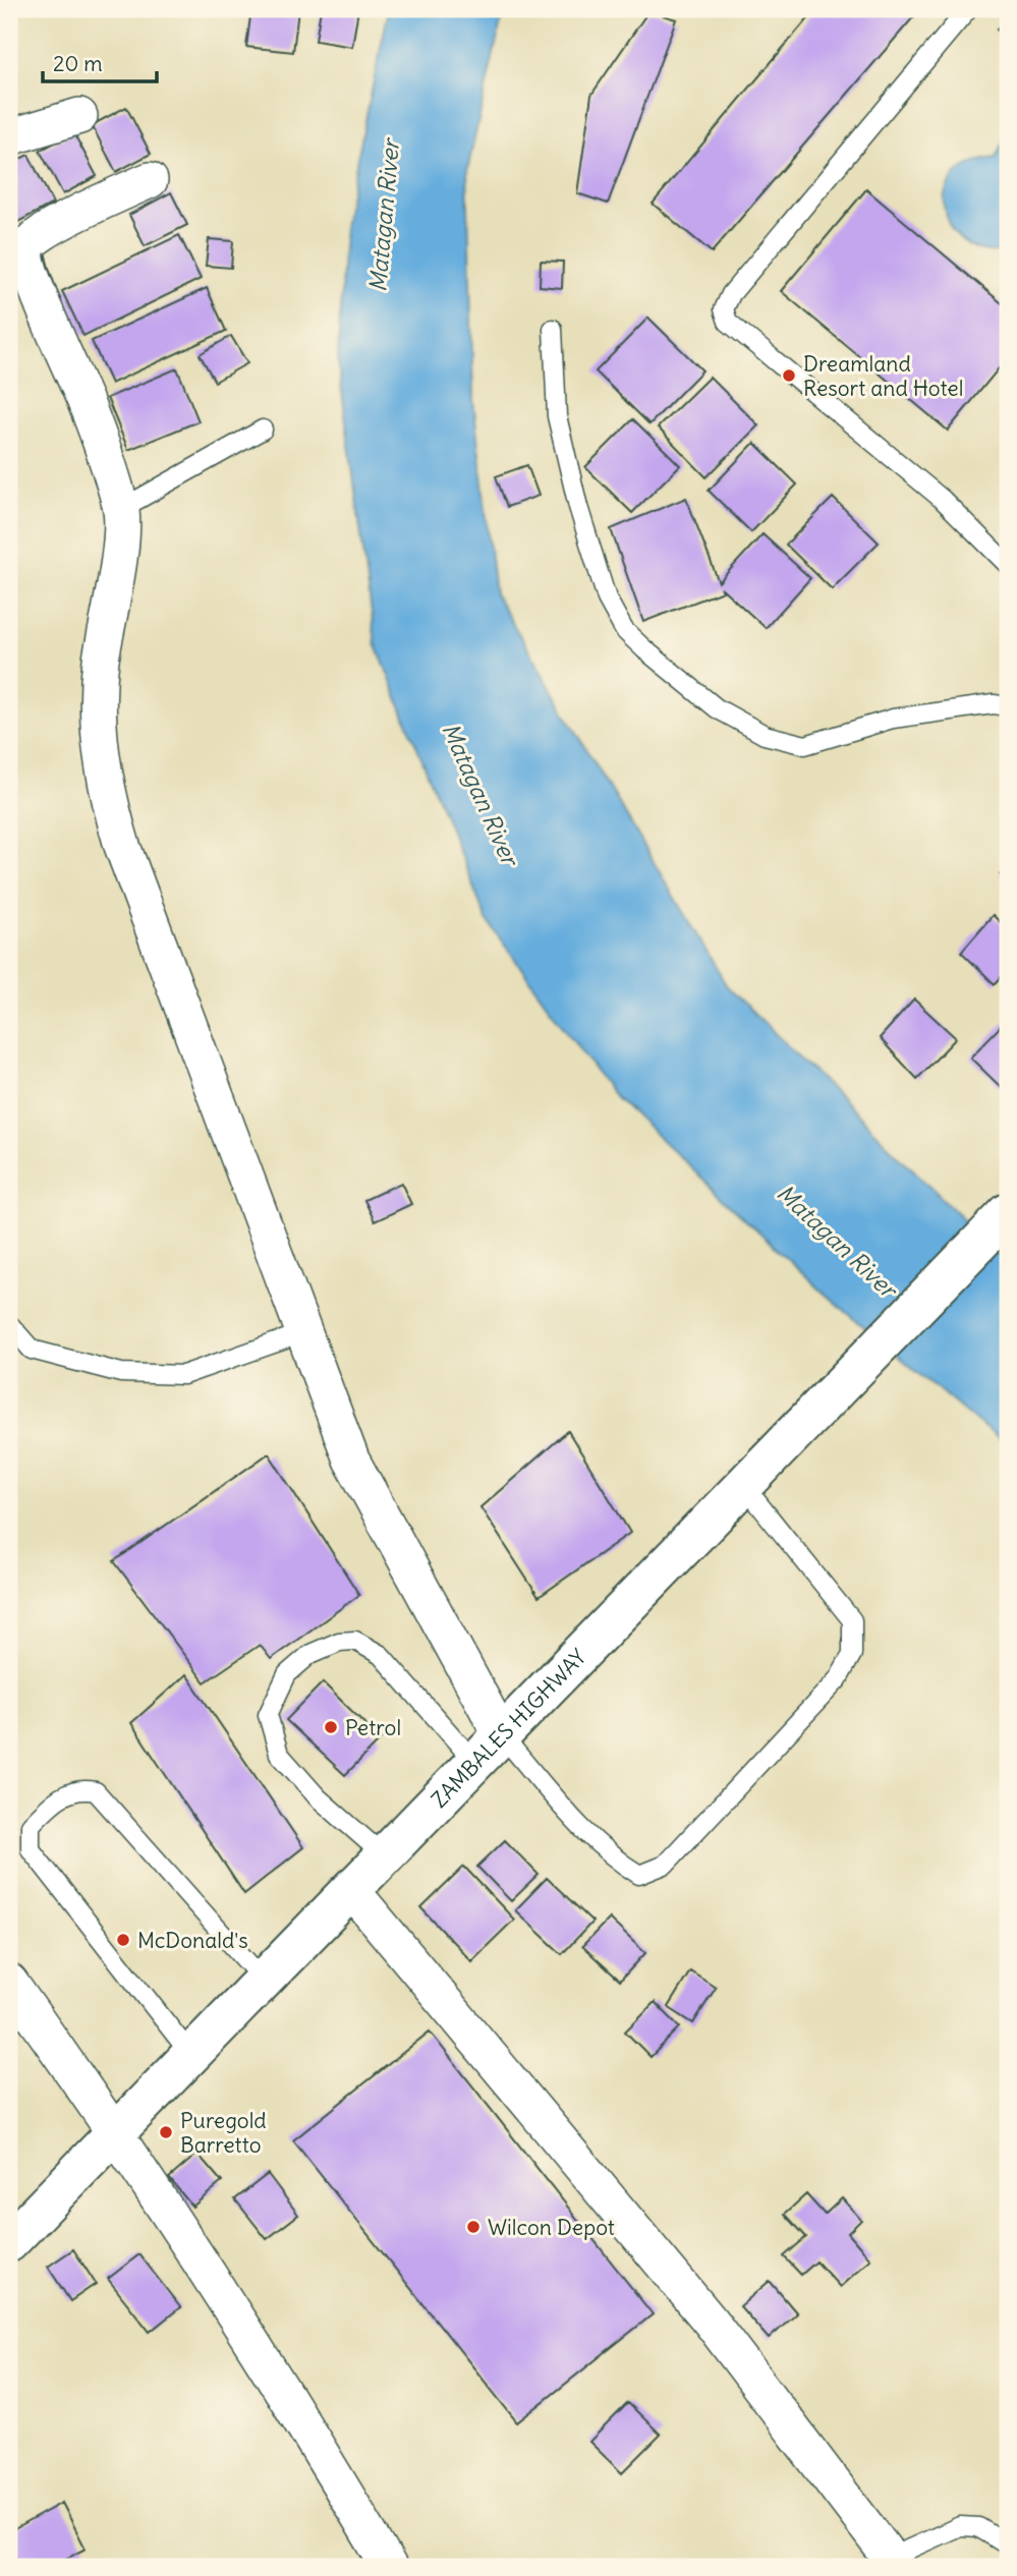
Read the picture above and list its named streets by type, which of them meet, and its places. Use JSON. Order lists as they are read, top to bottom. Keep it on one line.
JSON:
{"streets":{"main road":["ZAMBALES HIGHWAY"]},"water":["Matagan River"],"places":["Dreamland Resort and Hotel","Petrol","McDonald's","Puregold Barretto","Wilcon Depot"],"scale_bar":"20 m"}
